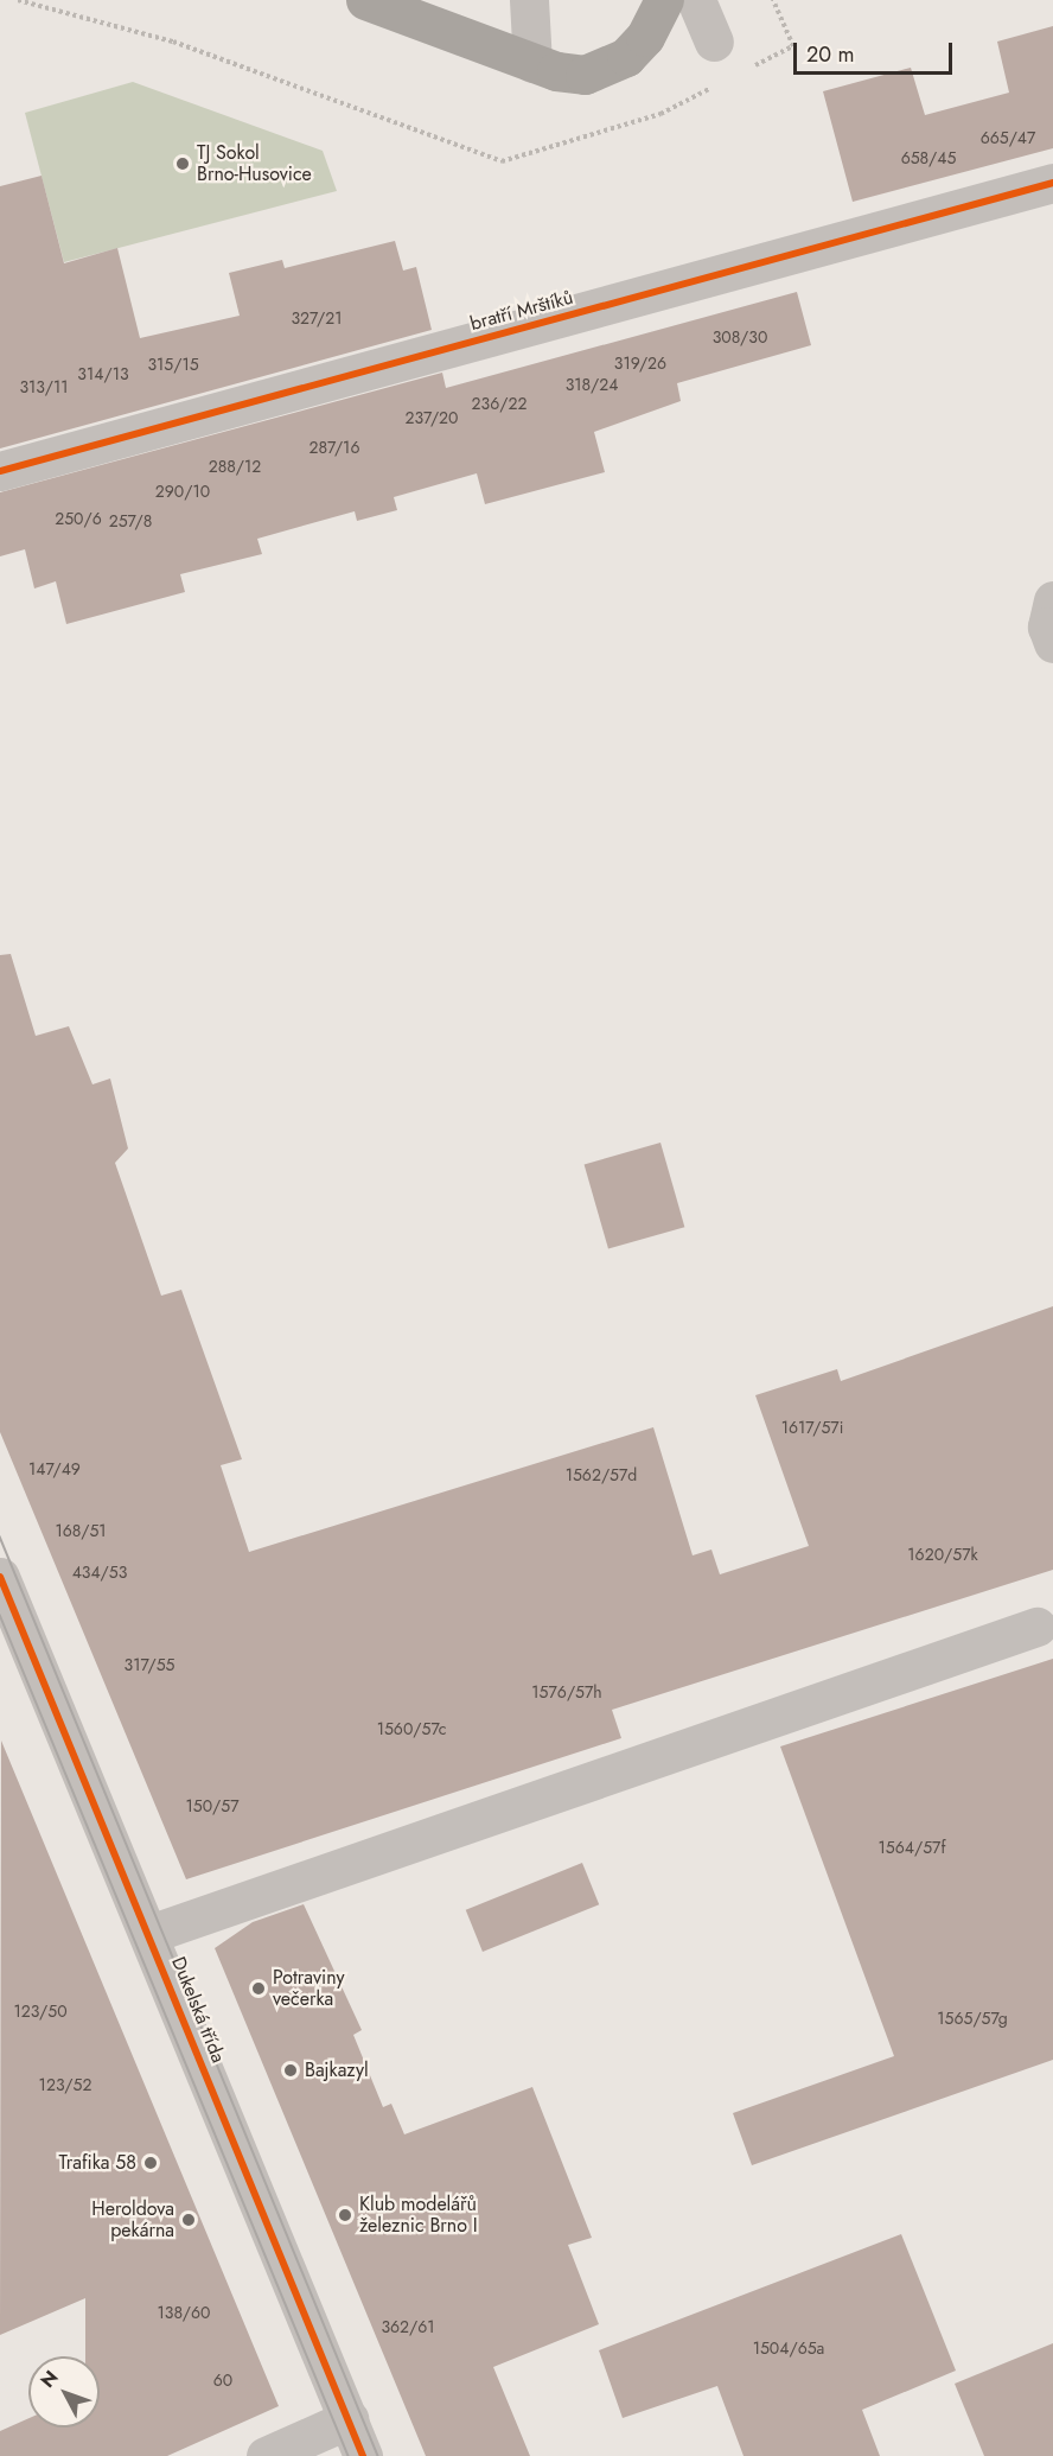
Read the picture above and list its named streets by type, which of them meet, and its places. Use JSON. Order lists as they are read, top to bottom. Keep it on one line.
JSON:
{"streets":{"street":["bratří Mrštíků","Dukelská třída"]},"places":["TJ Sokol Brno-Husovice","Potraviny večerka","Bajkazyl","Trafika 58","Klub modelářů železnic Brno I","Heroldova pekárna"],"house_numbers":["665/47","658/45","327/21","308/30","319/26","315/15","314/13","318/24","313/11","236/22","237/20","287/16","288/12","290/10","250/6","257/8","1617/57i","147/49","1562/57d","168/51","1620/57k","434/53","317/55","1576/57h","1560/57c","150/57","1564/57f","123/50","1565/57g","123/52","138/60","362/61","1504/65a","60"],"scale_bar":"20 m","north":"top left"}
